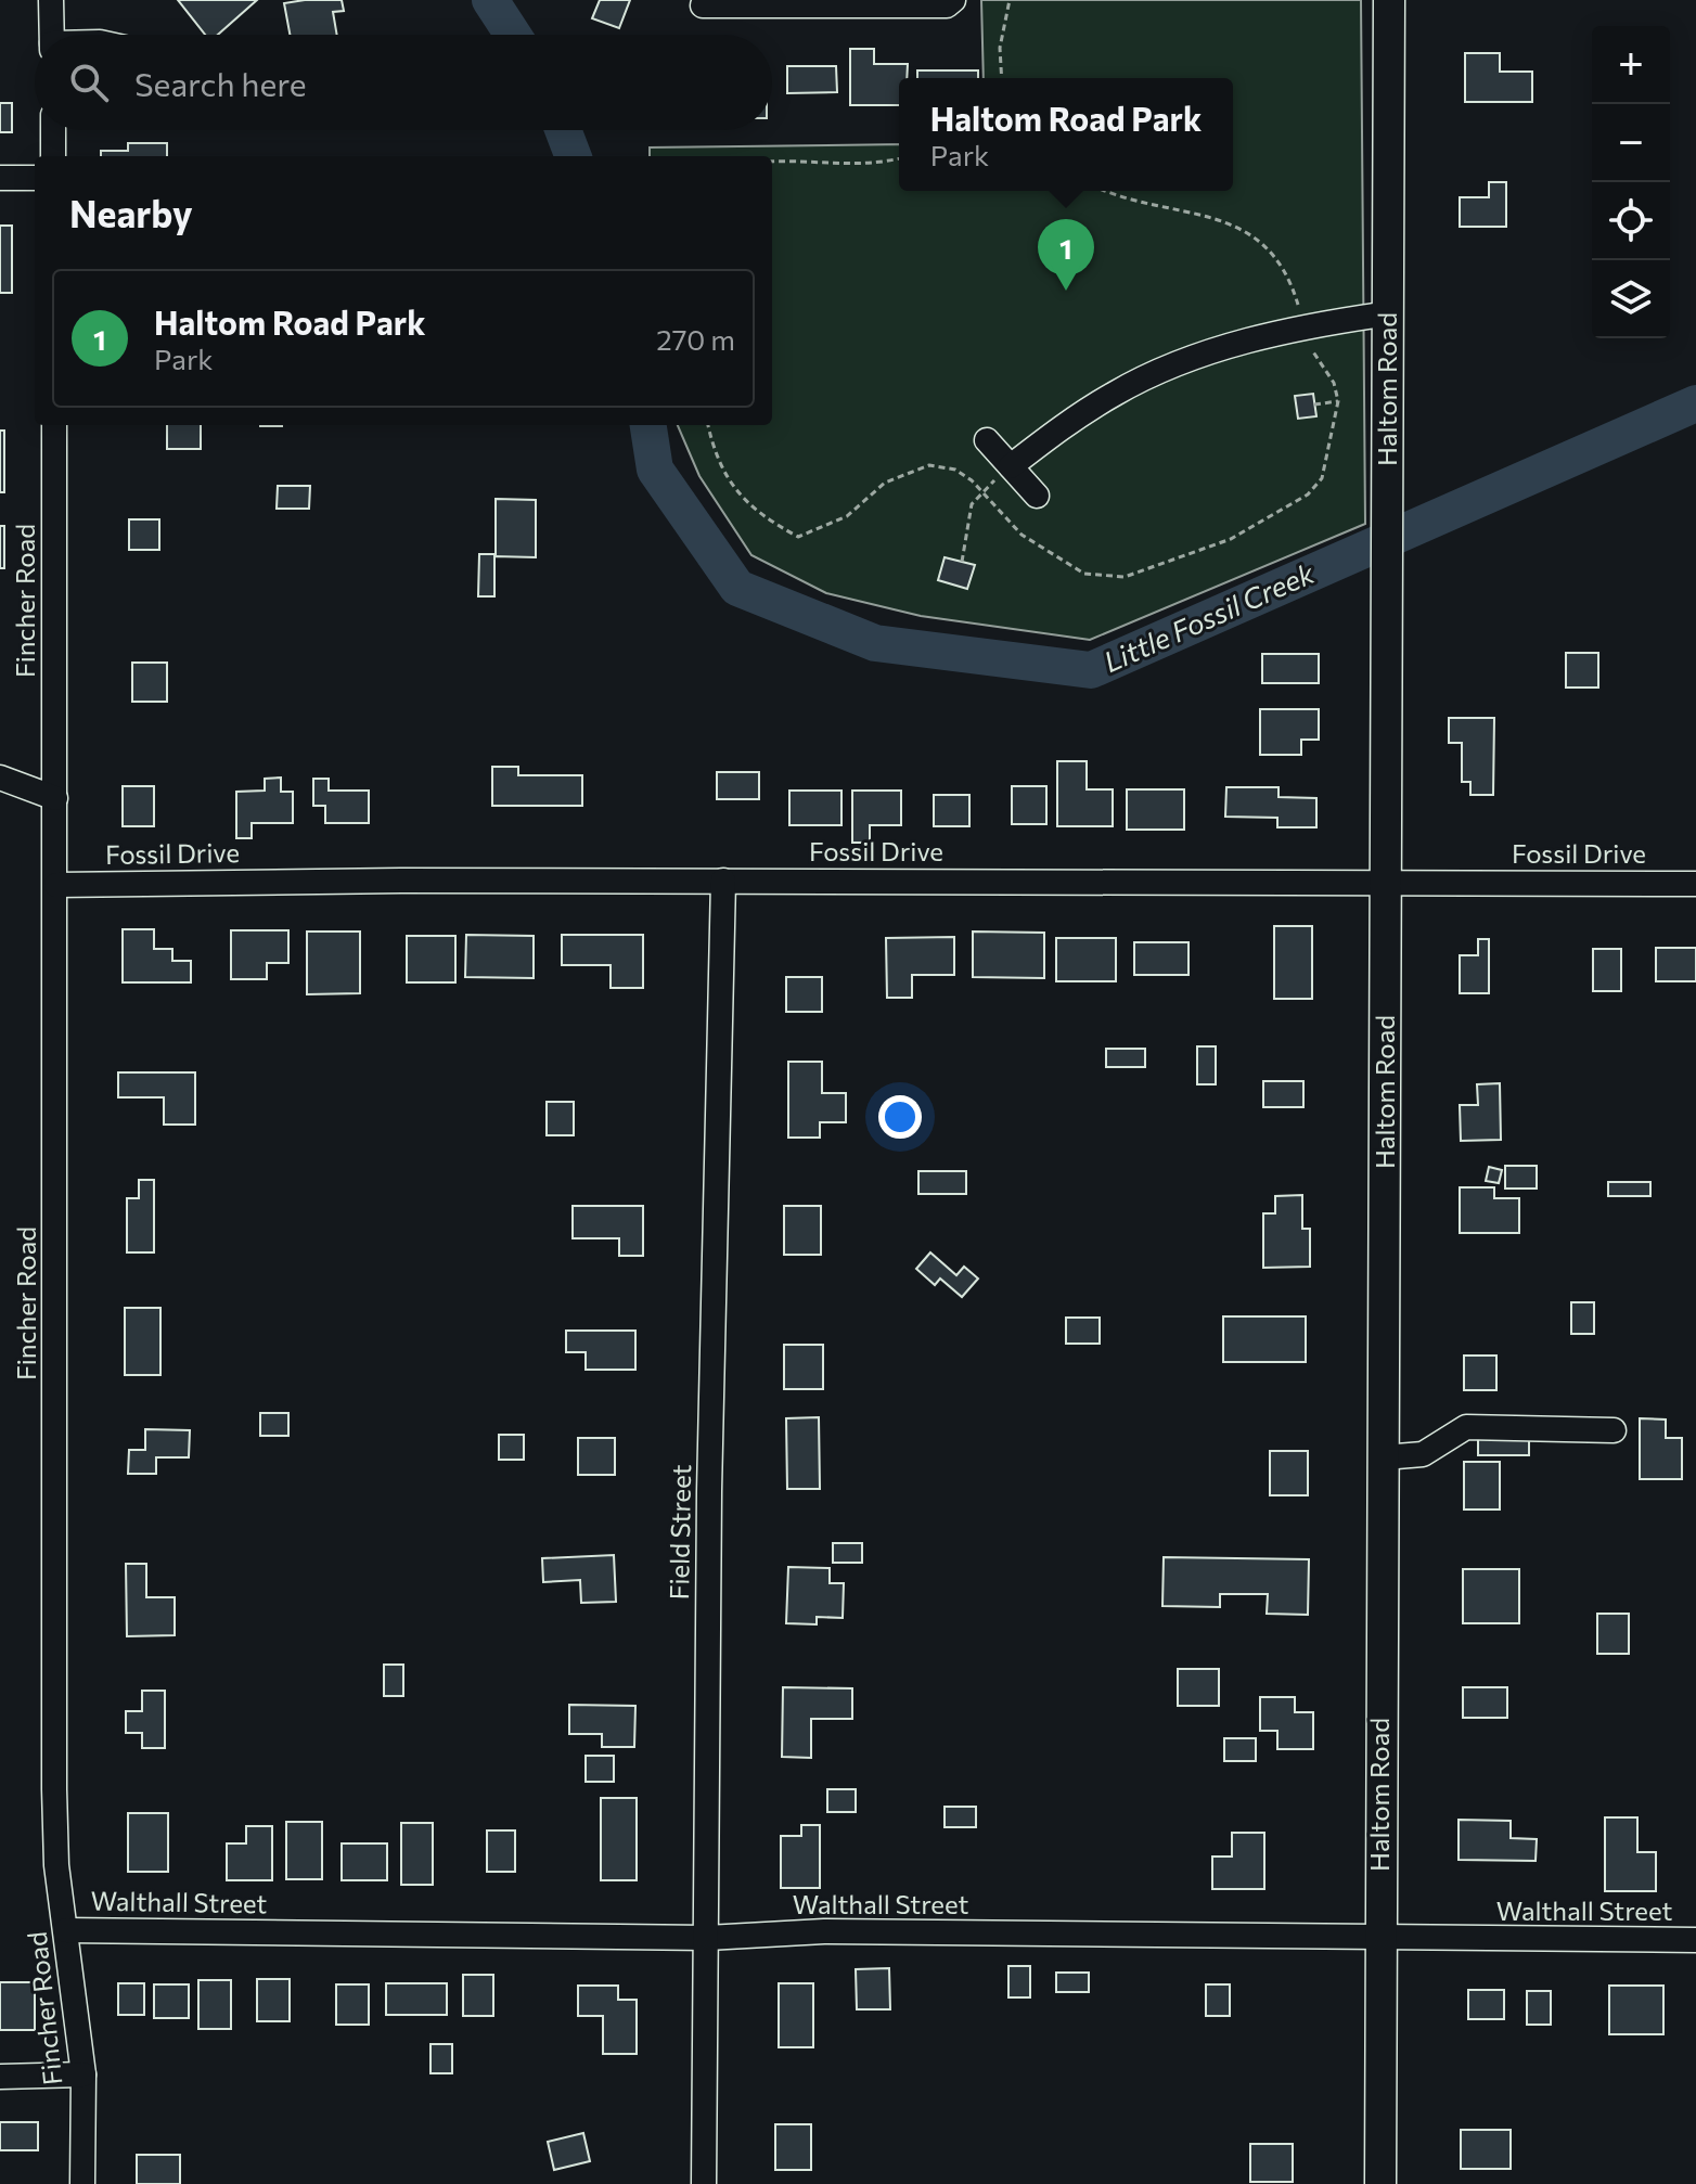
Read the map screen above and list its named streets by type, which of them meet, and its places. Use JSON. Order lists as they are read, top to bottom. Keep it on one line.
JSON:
{"streets":{"main road":["Haltom Road"],"street":["Fincher Road","Fossil Drive","Field Street","Walthall Street"]},"crossings":[["Haltom Road","Fossil Drive"],["Haltom Road","Walthall Street"],["Fincher Road","Fossil Drive"],["Fincher Road","Walthall Street"],["Fossil Drive","Field Street"],["Field Street","Walthall Street"]],"water":["Little Fossil Creek"],"page":{"map_buttons":["+","−"],"search":"Search here","popup":["Haltom Road Park","Park"],"heading":"Nearby","pins":"1","list":[{"mark":"1","name":"Haltom Road Park","note":"Park","value":"270 m"}]}}
